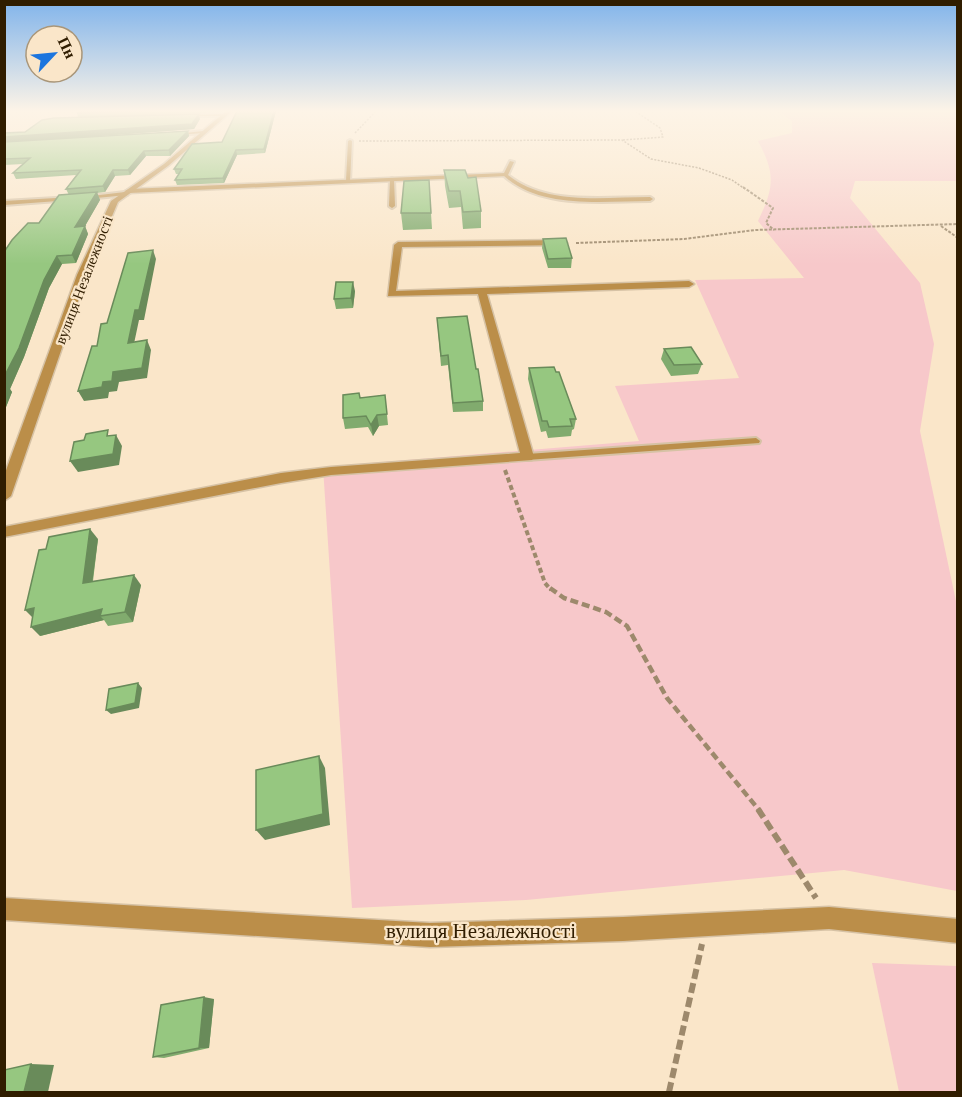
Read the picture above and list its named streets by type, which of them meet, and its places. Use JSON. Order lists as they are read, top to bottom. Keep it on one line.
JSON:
{"streets":{"street":["вулиця Незалежності"]},"north":"top right"}
